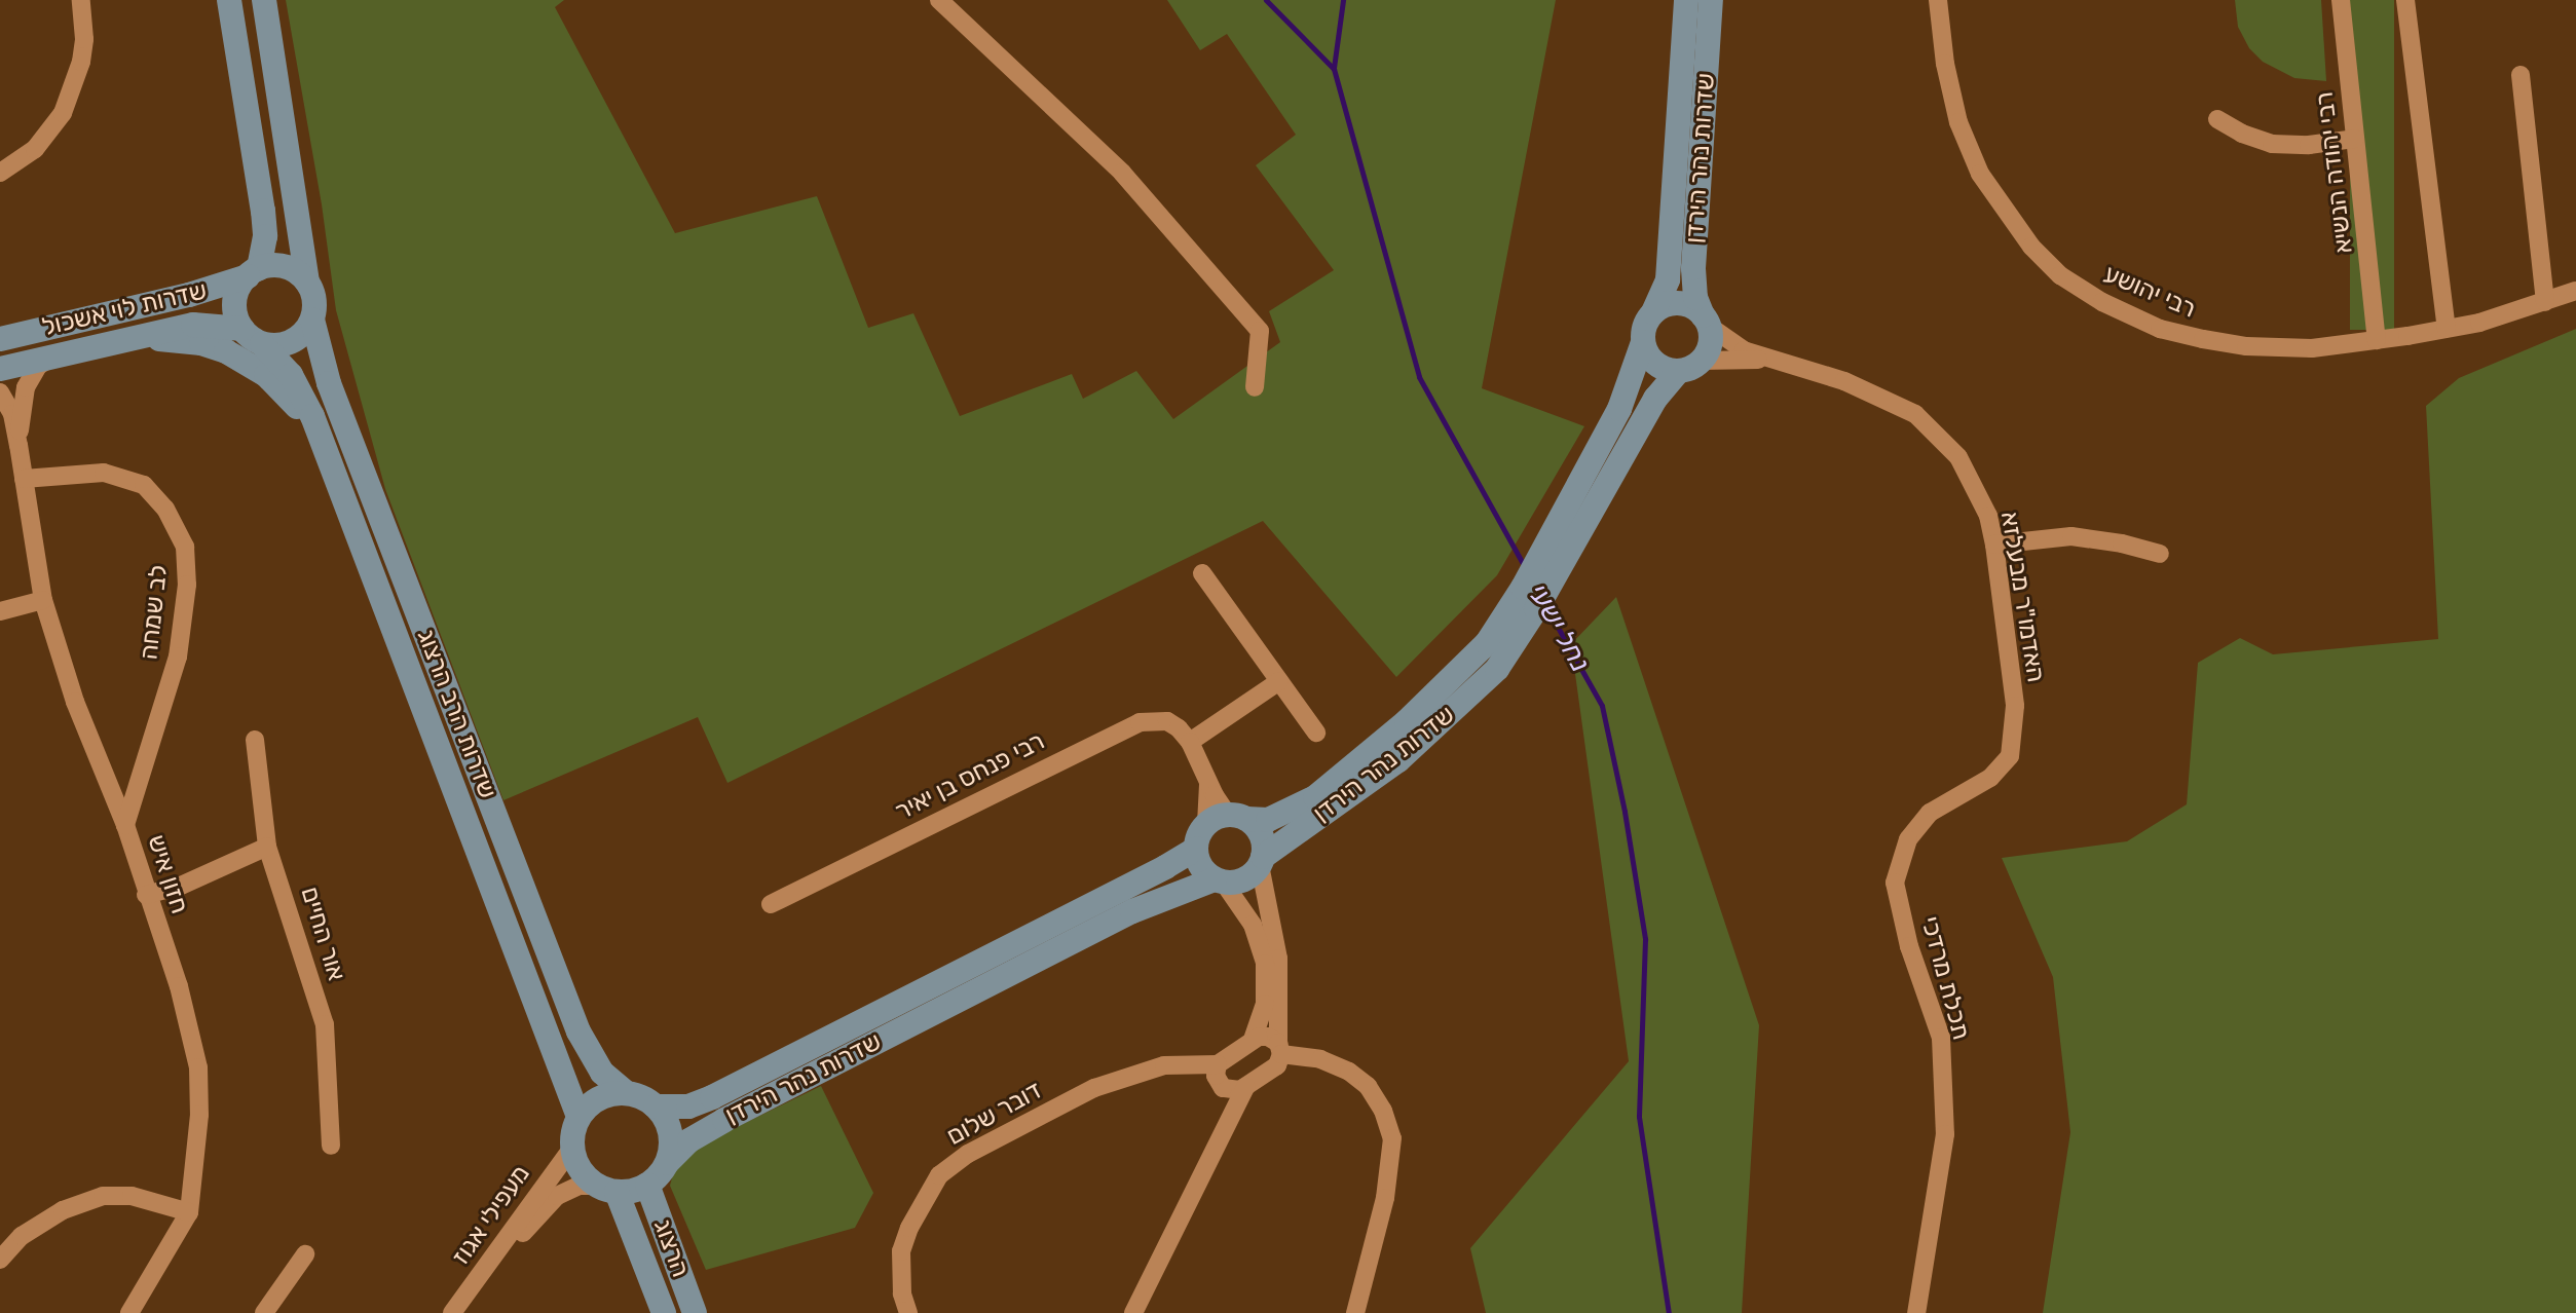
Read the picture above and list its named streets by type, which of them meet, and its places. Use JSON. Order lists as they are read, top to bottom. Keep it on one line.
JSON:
{"streets":{"main road":["שדרות נהר הירדן","שדרות לוי אשכול","שדרות הרב הרצוג","הרצוג"],"street":["רבי יהודה הנשיא","רבי יהושע","האדמו\"ר מבעלזא","לב שמחה","רבי פנחס בן יאיר","חזון איש","אור החיים","תכלת מרדכי","דובר שלום","מעפילי אגוז"]},"crossings":[["שדרות נהר הירדן","האדמו\"ר מבעלזא"],["שדרות נהר הירדן","שדרות הרב הרצוג"],["שדרות נהר הירדן","מעפילי אגוז"],["שדרות נהר הירדן","הרצוג"],["רבי יהודה הנשיא","רבי יהושע"],["שדרות לוי אשכול","שדרות הרב הרצוג"],["שדרות לוי אשכול","חזון איש"],["האדמו\"ר מבעלזא","תכלת מרדכי"],["לב שמחה","חזון איש"],["שדרות הרב הרצוג","מעפילי אגוז"],["שדרות הרב הרצוג","הרצוג"],["מעפילי אגוז","הרצוג"]],"water":["נחל ישעי"]}
